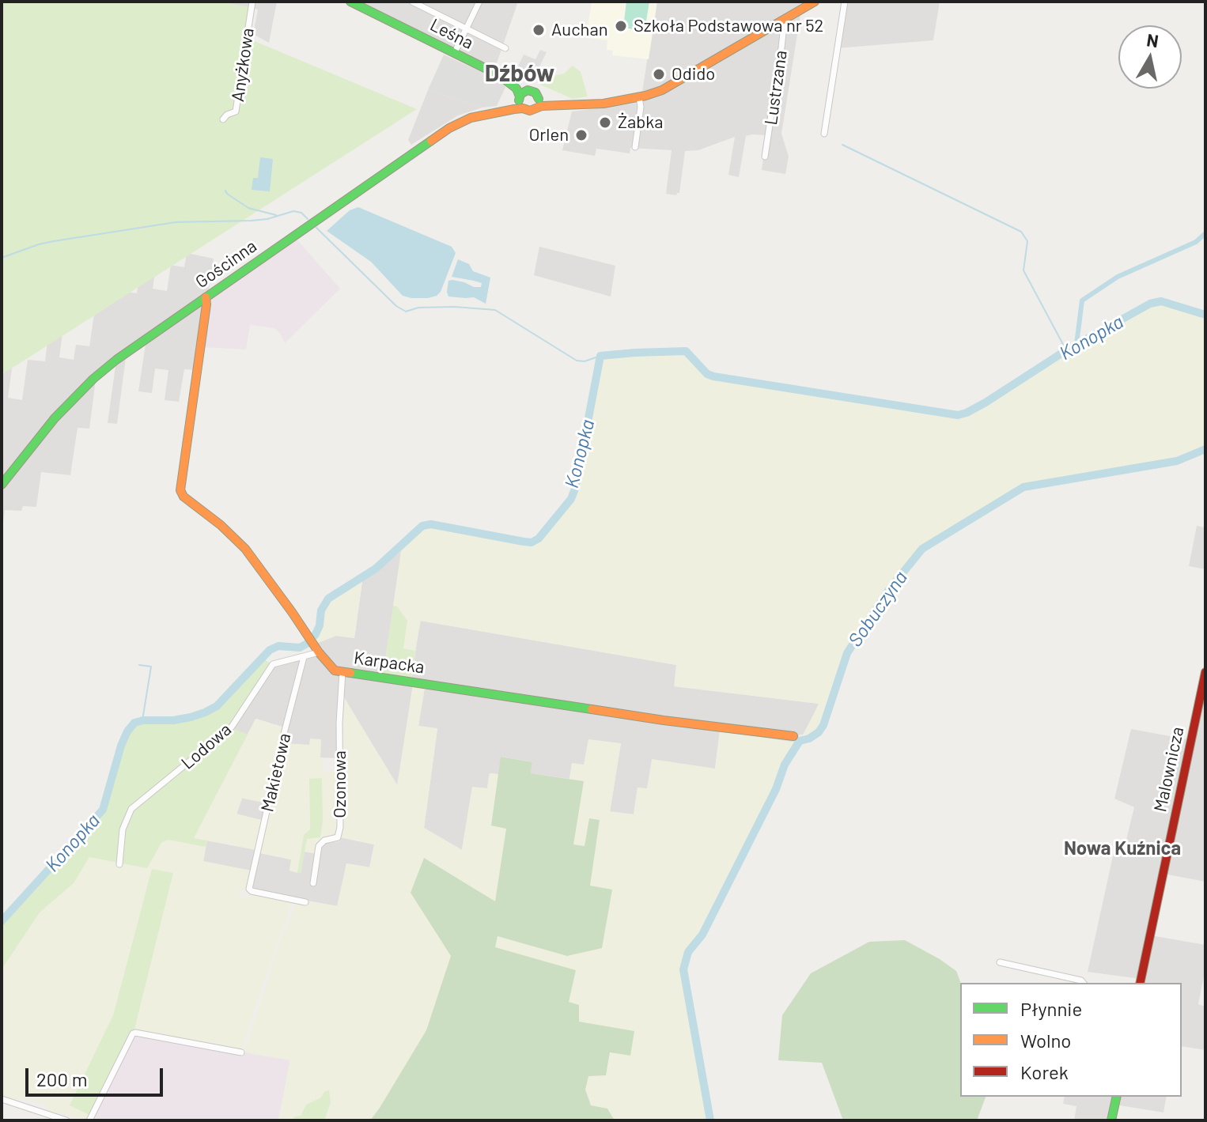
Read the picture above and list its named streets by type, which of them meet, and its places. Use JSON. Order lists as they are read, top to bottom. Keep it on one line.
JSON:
{"streets":{"street":["Leśna","Anyżkowa","Lustrzana","Gościnna","Karpacka","Lodowa","Malownicza","Makietowa","Ozonowa"]},"crossings":[["Leśna","Gościnna"],["Gościnna","Karpacka"],["Karpacka","Lodowa"],["Karpacka","Ozonowa"],["Lodowa","Makietowa"]],"districts":["Dźbów","Nowa Kuźnica"],"water":["Konopka","Sobuczyna"],"places":["Szkoła Podstawowa nr 52","Auchan","Odido","Żabka","Orlen"],"legend":["Płynnie","Wolno","Korek"],"scale_bar":"200 m","north":"top"}
